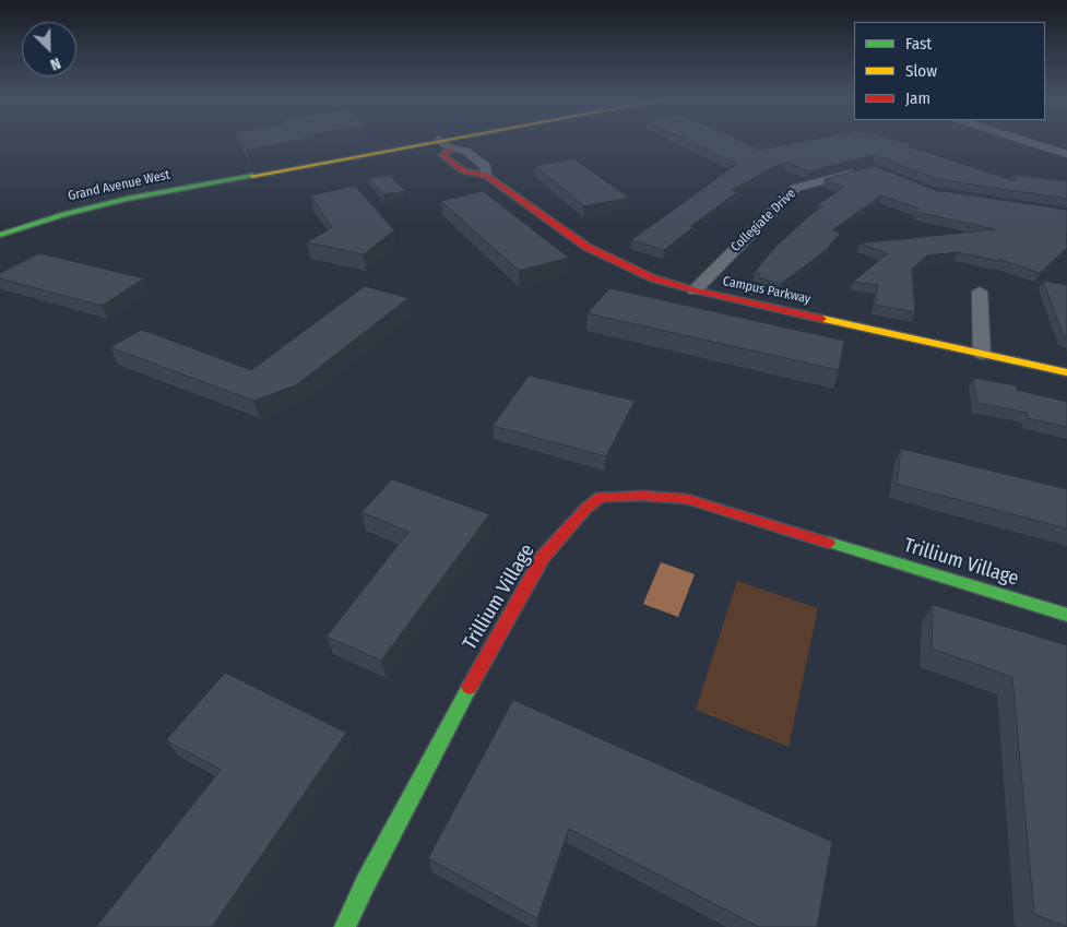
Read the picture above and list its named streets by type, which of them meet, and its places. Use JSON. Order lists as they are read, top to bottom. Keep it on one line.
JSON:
{"streets":{"street":["Grand Avenue West","Collegiate Drive","Campus Parkway","Trillium Village"]},"crossings":[["Collegiate Drive","Campus Parkway"]],"legend":["Fast","Slow","Jam"],"north":"bottom right"}
